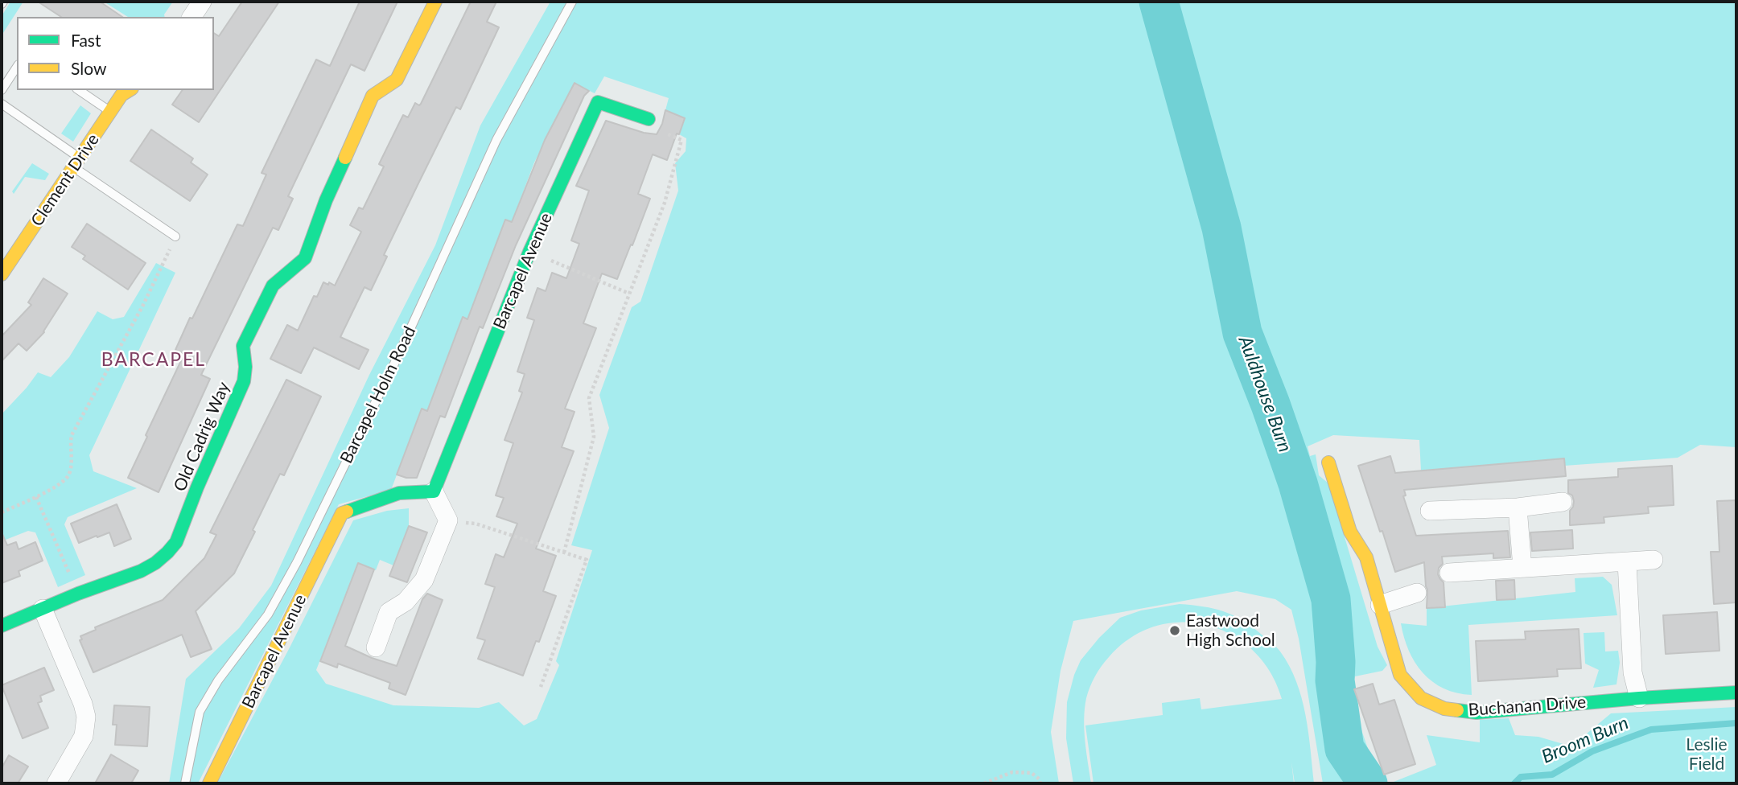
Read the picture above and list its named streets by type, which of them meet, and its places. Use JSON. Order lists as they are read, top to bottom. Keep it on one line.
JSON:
{"streets":{"street":["Clement Drive","Barcapel Avenue","Old Cadrig Way","Buchanan Drive"],"lane":["Barcapel Holm Road"]},"districts":["BARCAPEL"],"water":["Auldhouse Burn","Broom Burn"],"parks":["Leslie Field"],"places":["Eastwood High School"],"legend":["Fast","Slow"]}
